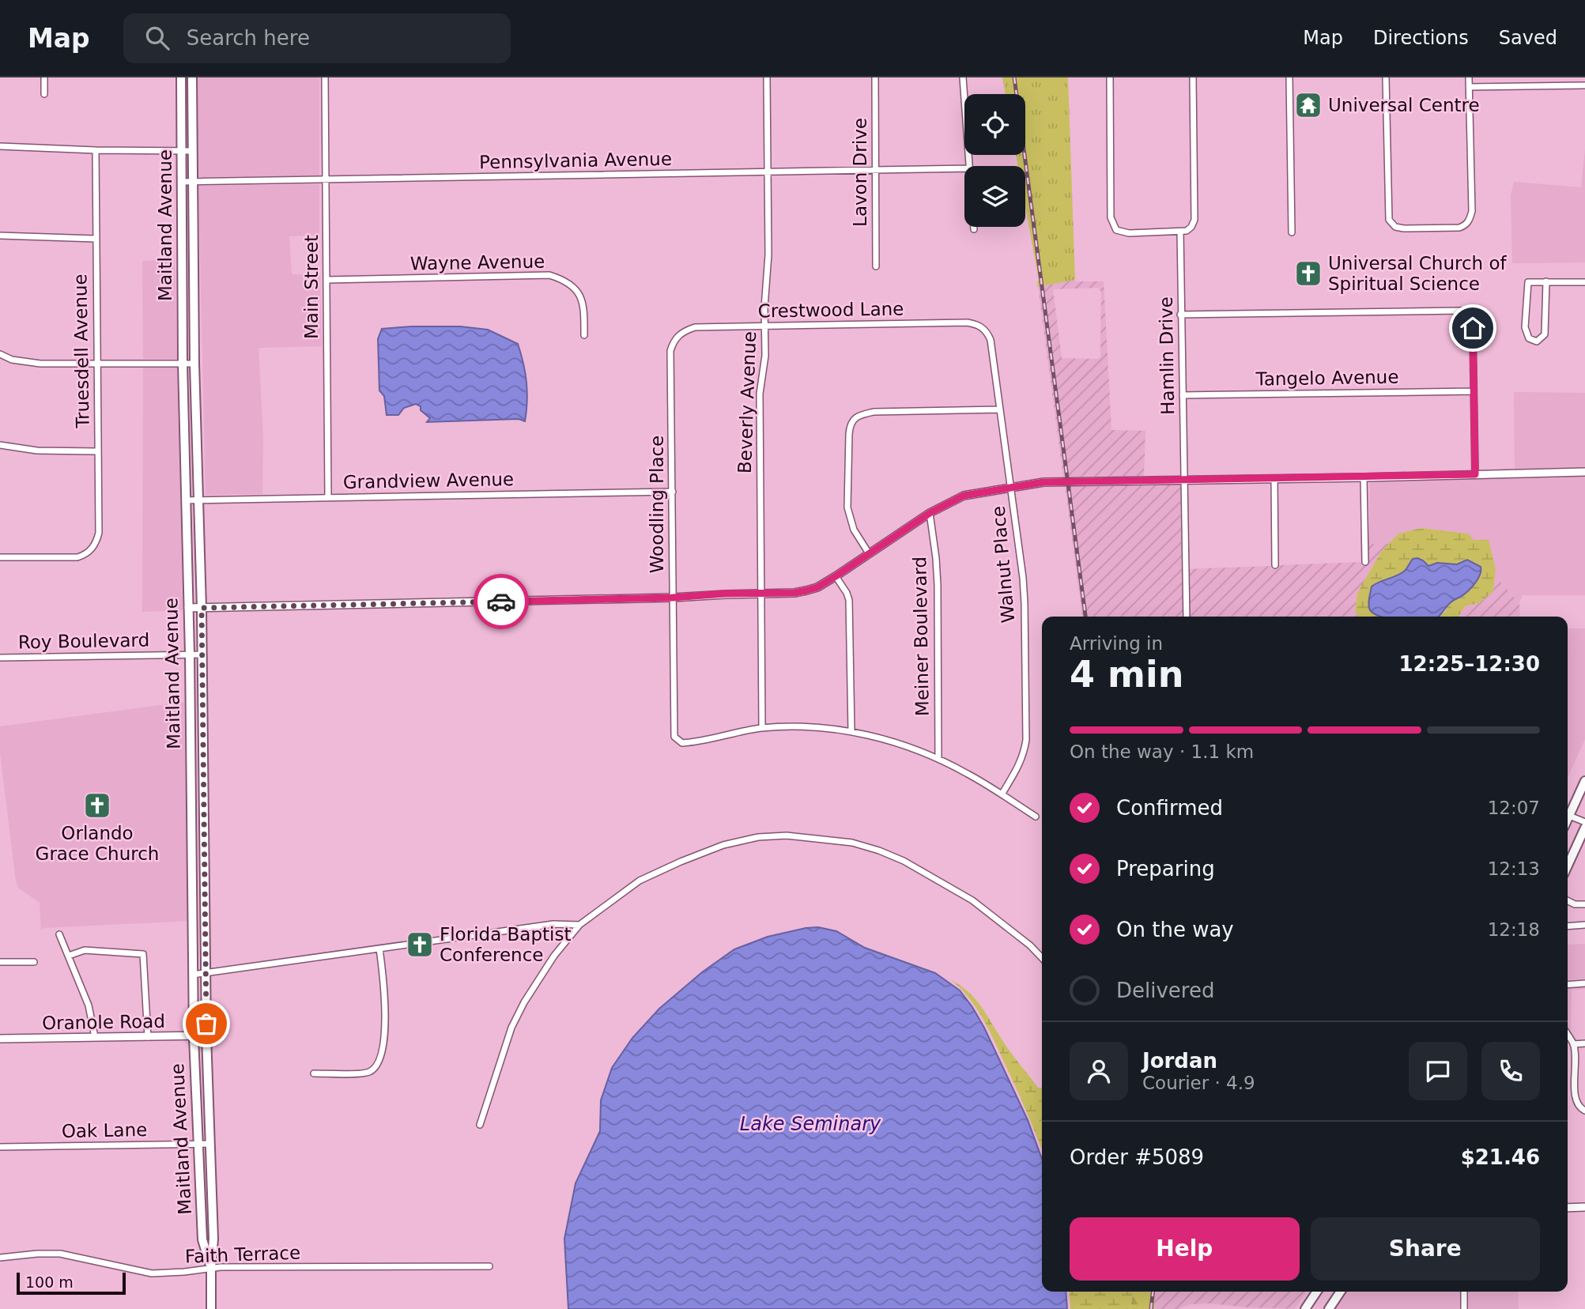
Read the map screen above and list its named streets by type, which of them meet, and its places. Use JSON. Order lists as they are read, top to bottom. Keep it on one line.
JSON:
{"streets":{"main road":["Maitland Avenue"],"street":["Pennsylvania Avenue","Lavon Drive","Wayne Avenue","Main Street","Crestwood Lane","Truesdell Avenue","Hamlin Drive","Tangelo Avenue","Beverly Avenue","Grandview Avenue","Woodling Place","Walnut Place","Meiner Boulevard","Roy Boulevard","Oranole Road","Oak Lane","Faith Terrace"]},"crossings":[["Pennsylvania Avenue","Lavon Drive"],["Pennsylvania Avenue","Maitland Avenue"],["Pennsylvania Avenue","Main Street"],["Pennsylvania Avenue","Beverly Avenue"],["Maitland Avenue","Grandview Avenue"],["Maitland Avenue","Roy Boulevard"],["Maitland Avenue","Oranole Road"],["Maitland Avenue","Oak Lane"],["Maitland Avenue","Faith Terrace"],["Wayne Avenue","Main Street"],["Main Street","Grandview Avenue"],["Crestwood Lane","Beverly Avenue"],["Crestwood Lane","Woodling Place"],["Crestwood Lane","Walnut Place"],["Hamlin Drive","Tangelo Avenue"],["Beverly Avenue","Woodling Place"],["Grandview Avenue","Woodling Place"]],"water":["Lake Seminary"],"places":{"temple":["Universal Centre"],"church":["Universal Church of Spiritual Science","Orlando Grace Church","Florida Baptist Conference"]},"scale_bar":"100 m","page":{"header":"Map","search":"Search here","nav":["Map","Directions","Saved"],"heading":["4 min","Arriving in","12:25–12:30"],"panel":["Jordan","Courier · 4.9","Order #5089","$21.46"],"bar":"On the way · 1.1 km","list":[["Confirmed","12:07"],["Preparing","12:13"],["On the way","12:18"],"Delivered"],"buttons":["Help","Share"],"scale":"100 m"}}
